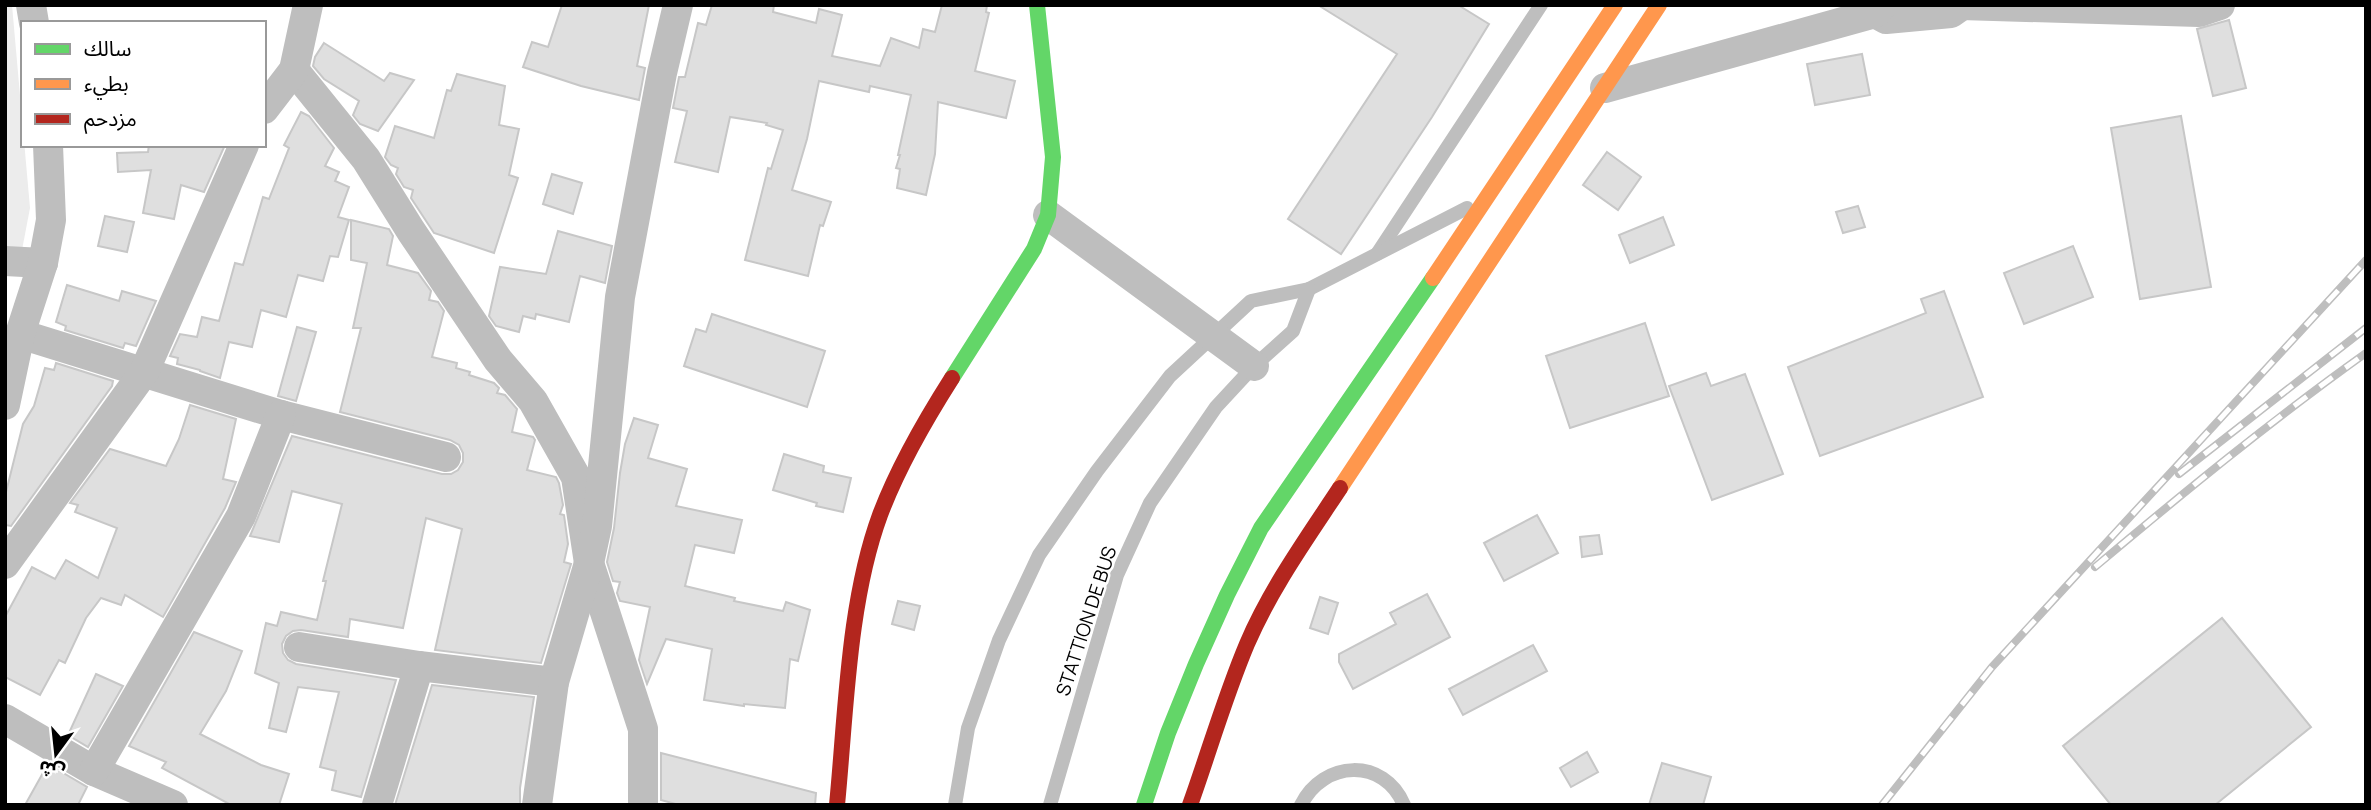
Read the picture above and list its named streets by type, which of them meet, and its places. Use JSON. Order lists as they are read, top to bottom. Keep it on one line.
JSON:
{"streets":{"lane":["STATTION DE BUS"]},"legend":["سالك","بطيء","مزدحم"],"north":"bottom"}
